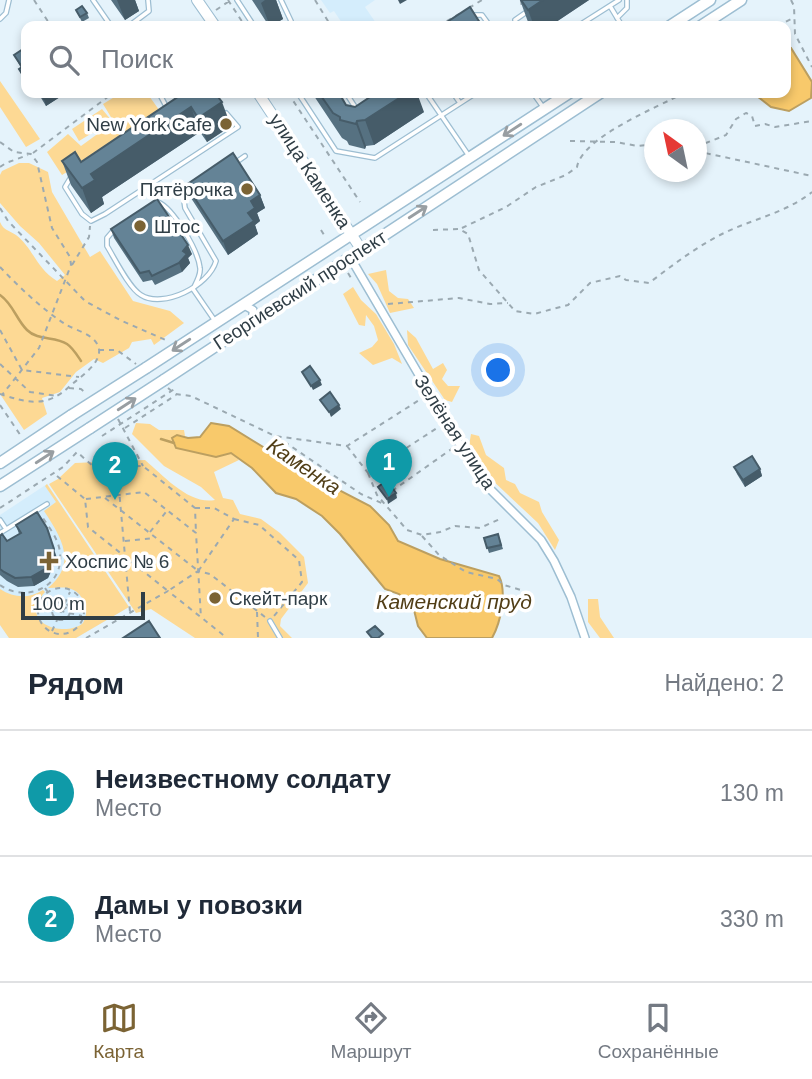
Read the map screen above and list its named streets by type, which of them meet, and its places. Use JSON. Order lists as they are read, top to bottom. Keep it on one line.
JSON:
{"streets":{"main road":["улица Каменка","Георгиевский проспект"],"street":["Зелёная улица"]},"crossings":[["улица Каменка","Георгиевский проспект"],["Георгиевский проспект","Зелёная улица"]],"water":["Каменка","Каменский пруд"],"places":{"other":["New York Cafe","Пятёрочка","Штос","Скейт-парк"],"health":["Хоспис № 6"]},"scale_bar":"100 m","north":"top left","page":{"search":"Поиск","pins":["1","2"],"scale":"100 m","heading":["Рядом","Найдено: 2"],"list":[{"mark":"1","name":"Неизвестному солдату","note":"Место","value":"130 m"},{"mark":"2","name":"Дамы у повозки","note":"Место","value":"330 m"}],"nav":["Карта","Маршрут","Сохранённые"]}}
